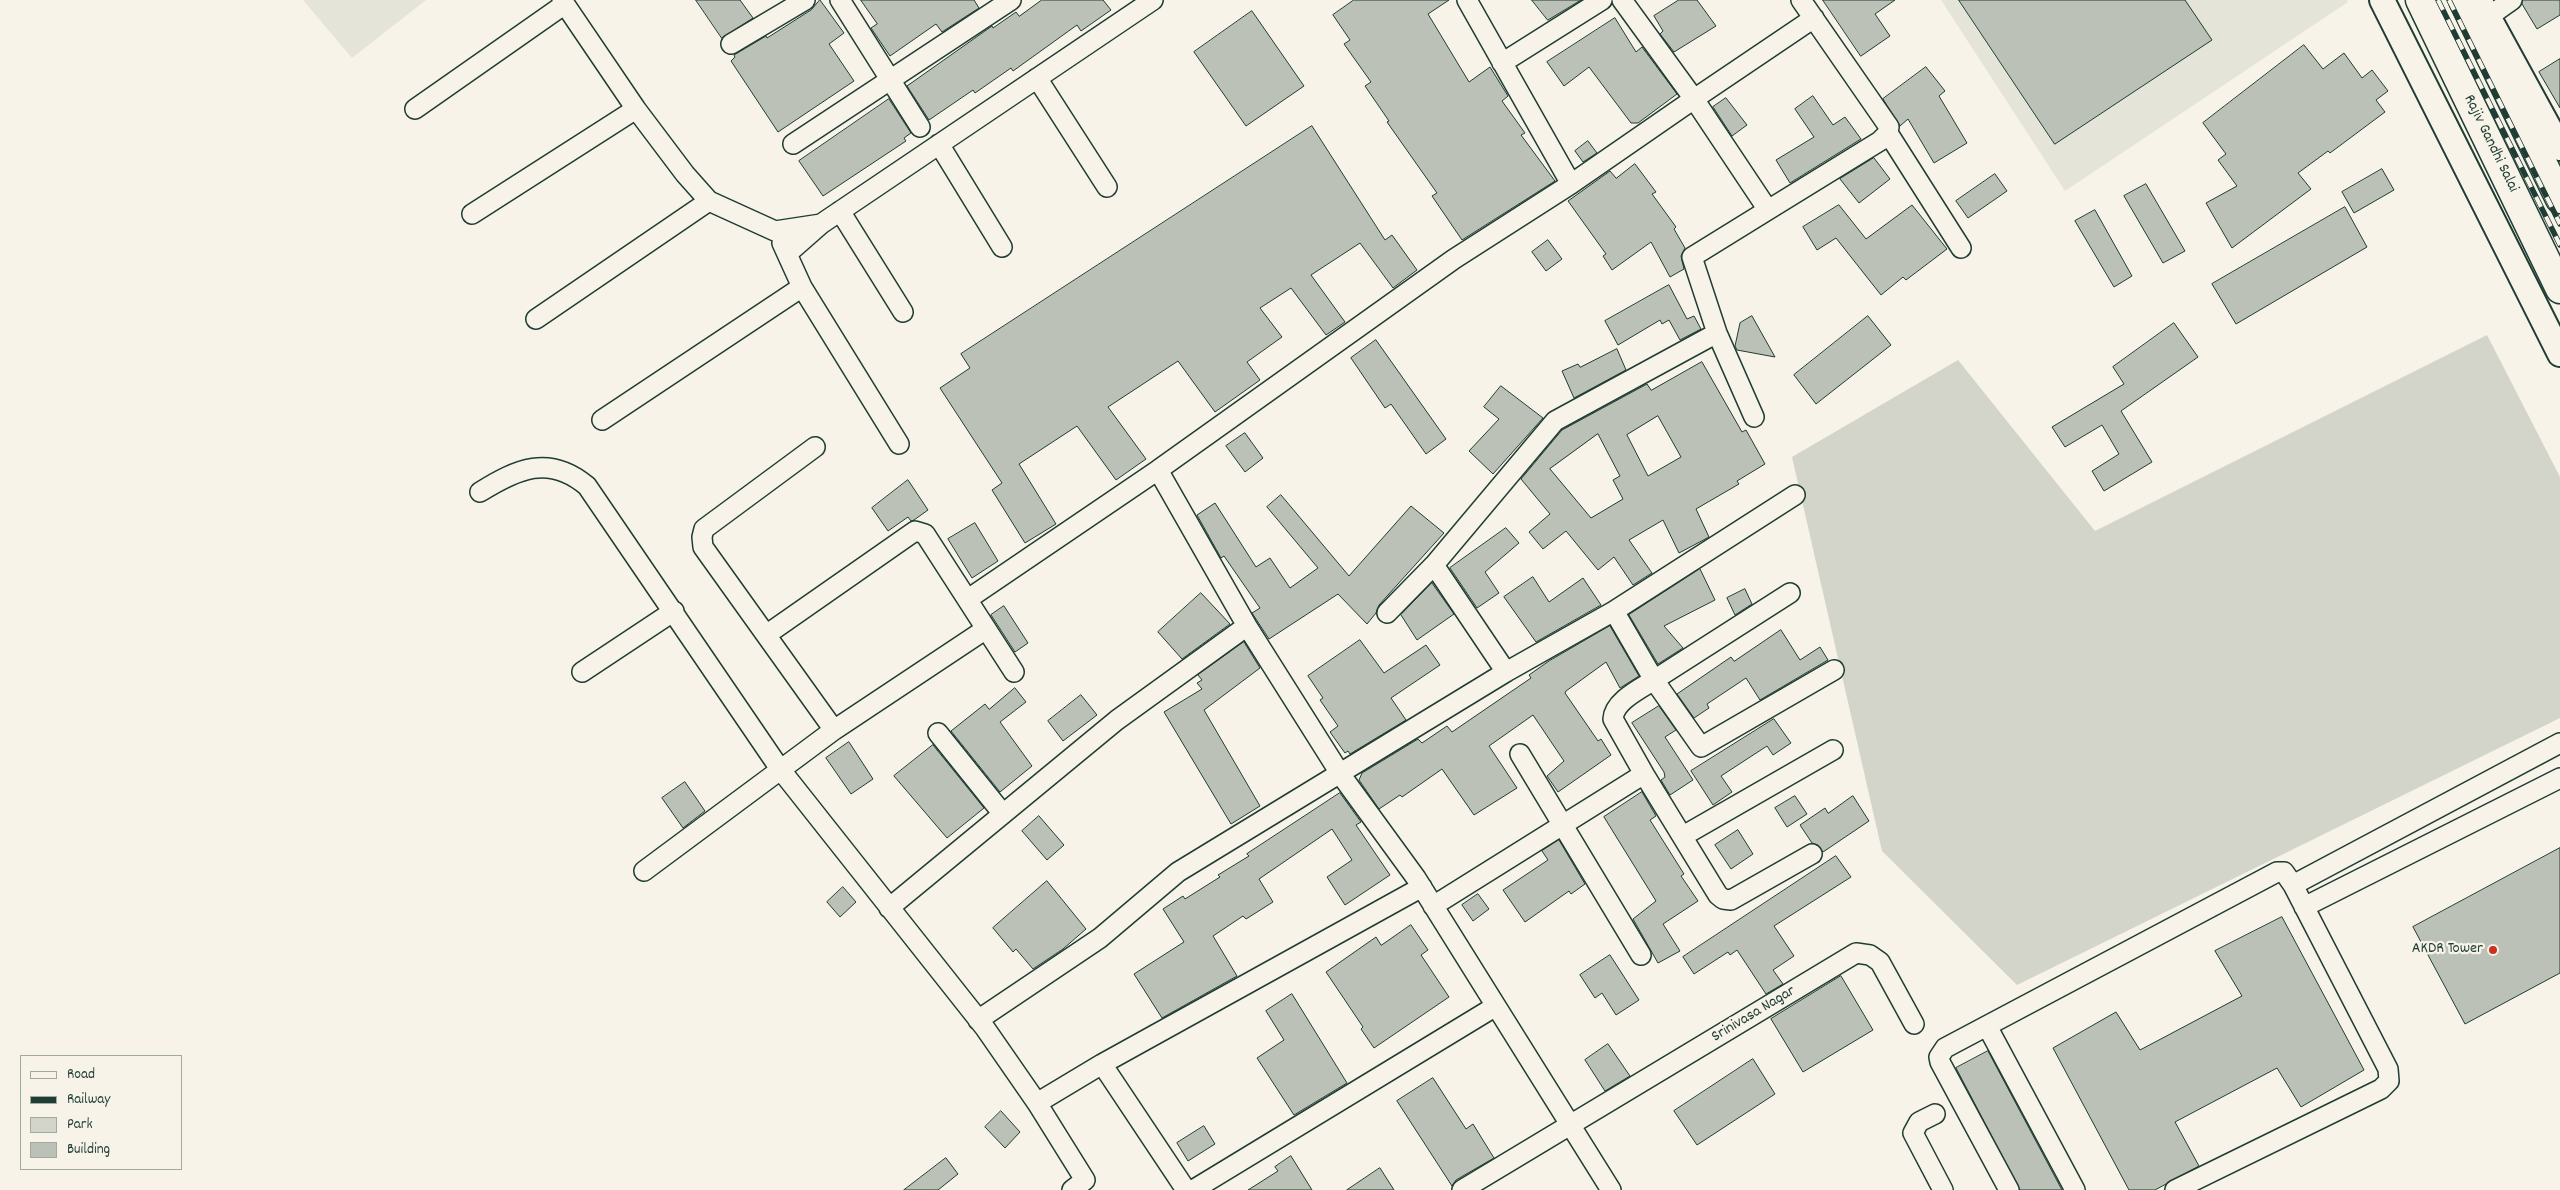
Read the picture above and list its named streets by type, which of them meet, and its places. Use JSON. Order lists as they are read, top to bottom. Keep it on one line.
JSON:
{"streets":{"main road":["Rajiv Gandhi Salai"],"street":["Srinivasa Nagar"]},"places":["AKDR Tower"],"legend":["Road","Railway","Park","Building"]}
